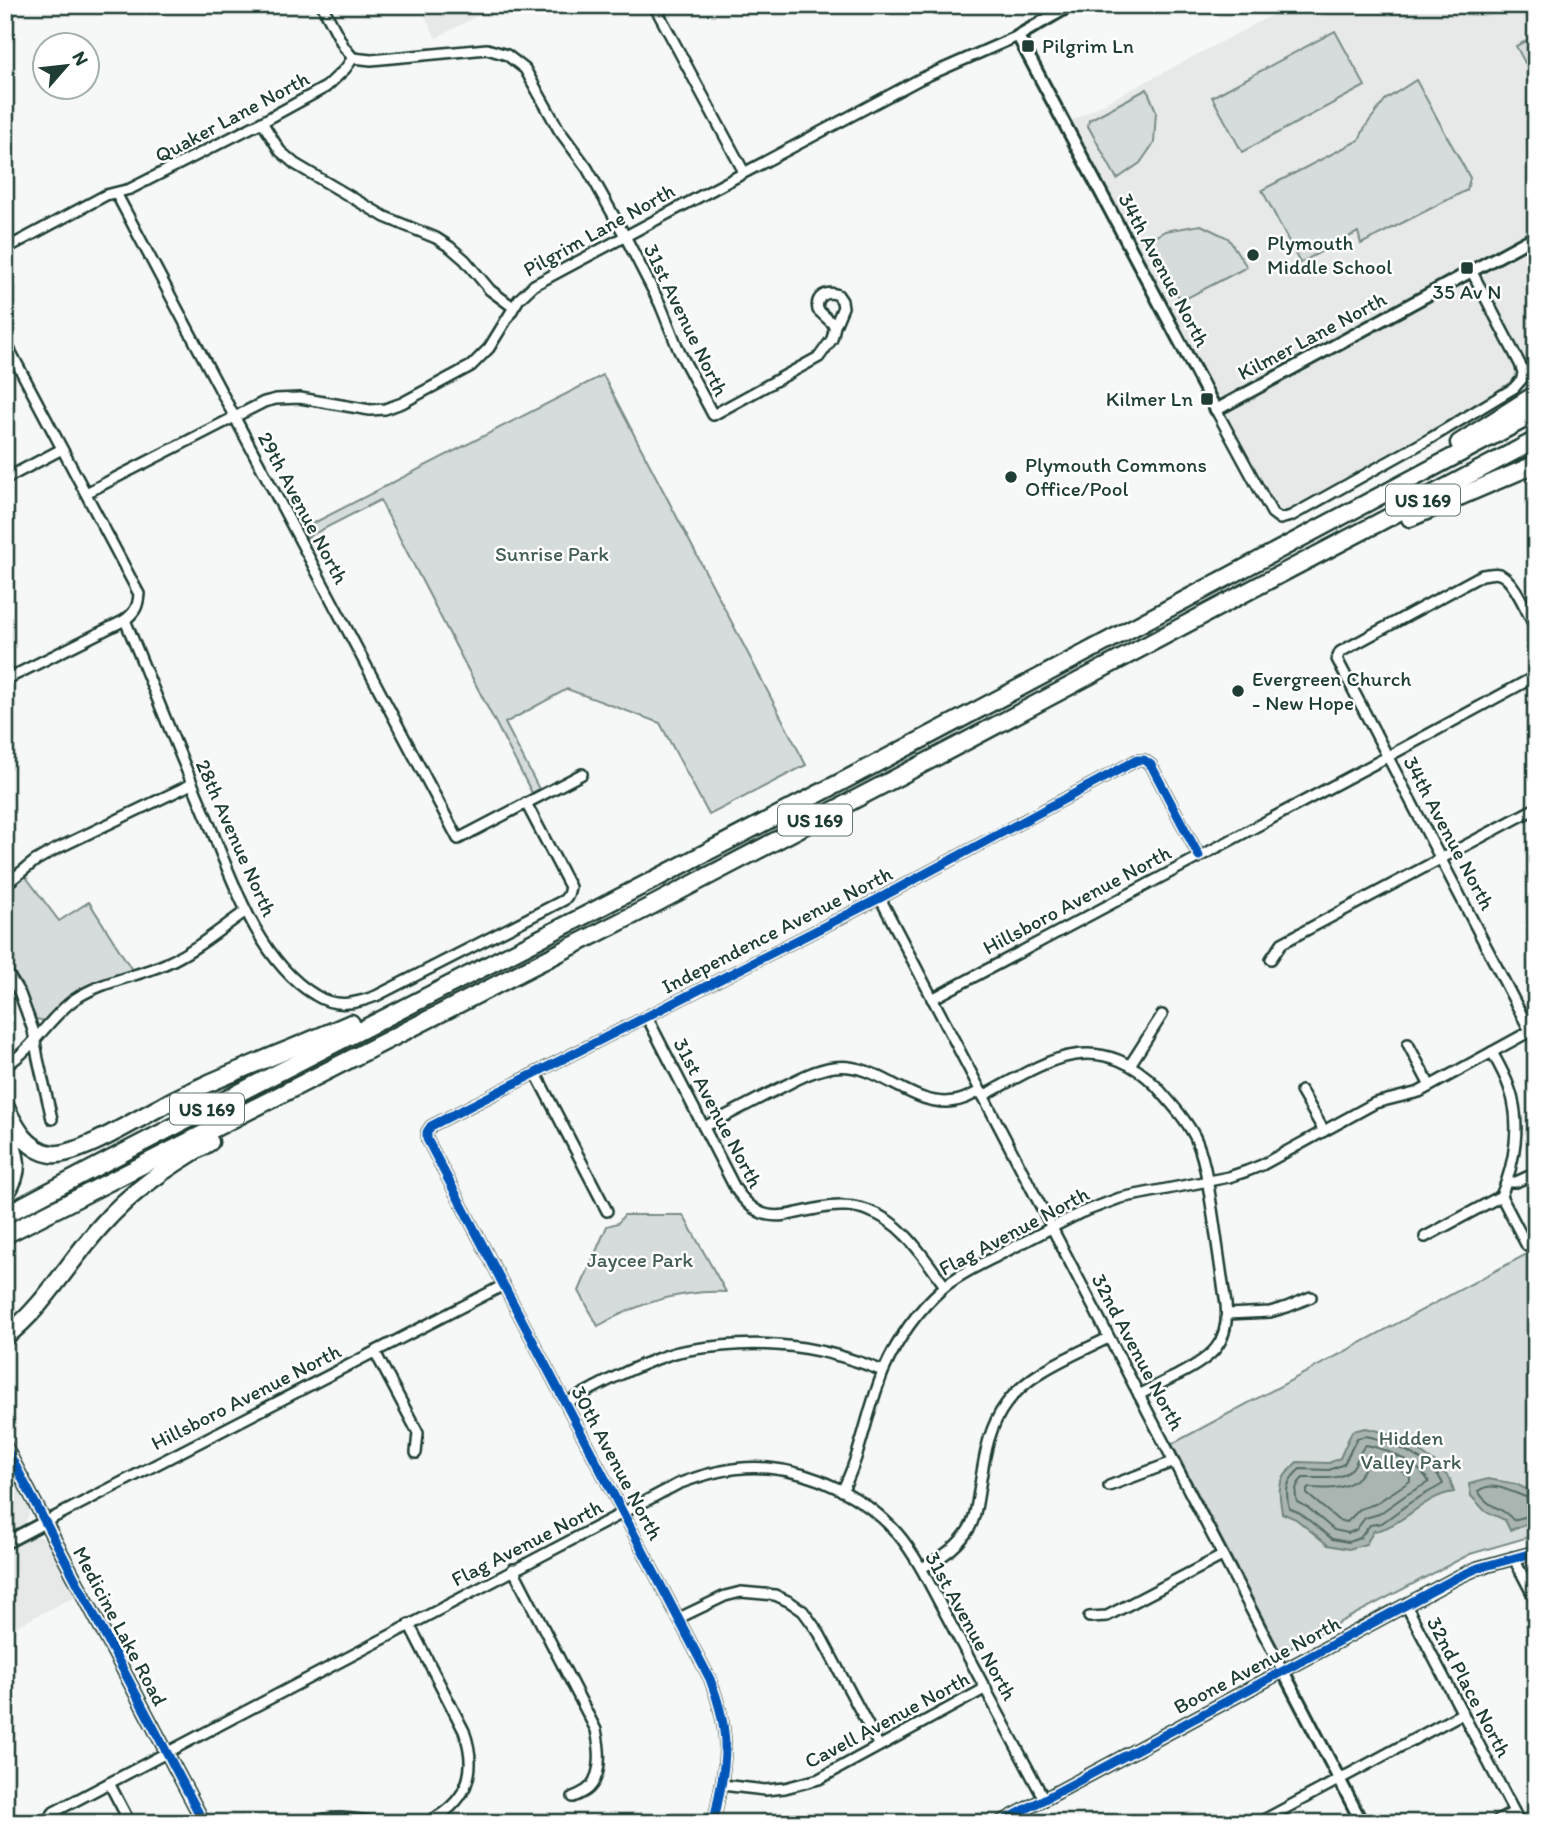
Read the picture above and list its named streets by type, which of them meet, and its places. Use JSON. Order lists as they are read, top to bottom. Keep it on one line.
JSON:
{"streets":{"highway":["US 169"],"street":["Quaker Lane North","Pilgrim Lane North","34th Avenue North","31st Avenue North","Kilmer Lane North","29th Avenue North","28th Avenue North","Hillsboro Avenue North","Independence Avenue North","Flag Avenue North","32nd Avenue North","30th Avenue North","Medicine Lake Road","Boone Avenue North","32nd Place North","Cavell Avenue North"]},"crossings":[["Quaker Lane North","31st Avenue North"],["Quaker Lane North","29th Avenue North"],["Pilgrim Lane North","34th Avenue North"],["Pilgrim Lane North","31st Avenue North"],["Pilgrim Lane North","29th Avenue North"],["34th Avenue North","Kilmer Lane North"],["34th Avenue North","Hillsboro Avenue North"],["34th Avenue North","Flag Avenue North"],["31st Avenue North","Independence Avenue North"],["31st Avenue North","Flag Avenue North"],["31st Avenue North","Boone Avenue North"],["31st Avenue North","Cavell Avenue North"],["29th Avenue North","28th Avenue North"],["Hillsboro Avenue North","Independence Avenue North"],["Hillsboro Avenue North","32nd Avenue North"],["Hillsboro Avenue North","30th Avenue North"],["Hillsboro Avenue North","Medicine Lake Road"],["Independence Avenue North","32nd Avenue North"],["Independence Avenue North","30th Avenue North"],["Flag Avenue North","32nd Avenue North"],["Flag Avenue North","30th Avenue North"],["Flag Avenue North","Medicine Lake Road"],["32nd Avenue North","Boone Avenue North"],["30th Avenue North","Cavell Avenue North"],["Boone Avenue North","32nd Place North"]],"parks":["Sunrise Park","Jaycee Park","Hidden Valley Park"],"places":{"transit":["Pilgrim Ln","35 Av N","Kilmer Ln"],"other":["Plymouth Middle School","Plymouth Commons Office/Pool","Evergreen Church - New Hope"]},"north":"top right"}
